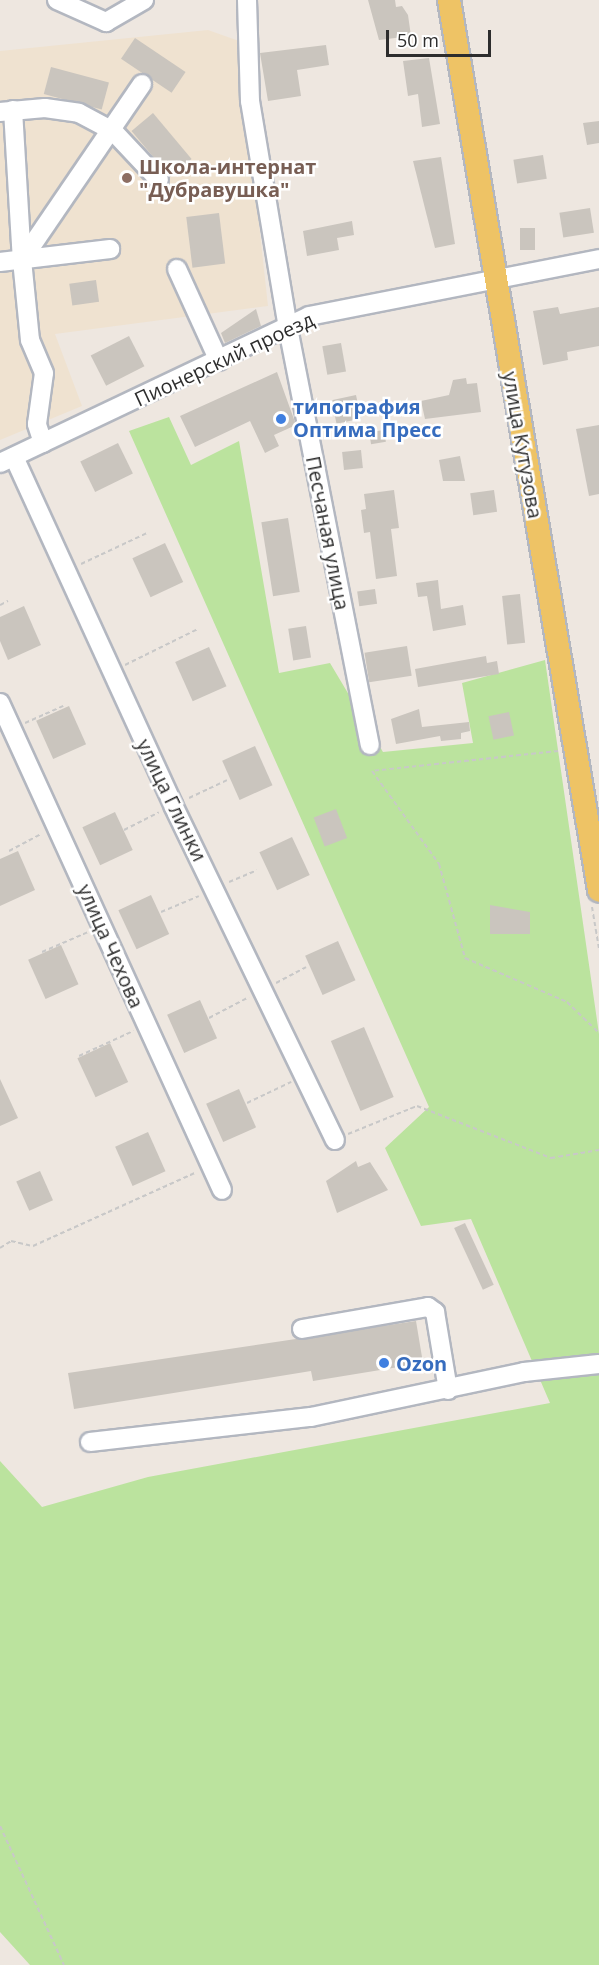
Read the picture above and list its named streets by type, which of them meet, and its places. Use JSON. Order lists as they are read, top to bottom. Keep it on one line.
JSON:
{"streets":{"main road":["улица Кутузова"],"street":["Пионерский проезд","Песчаная улица","улица Глинки","улица Чехова"]},"crossings":[["Пионерский проезд","улица Кутузова"],["Пионерский проезд","Песчаная улица"],["Пионерский проезд","улица Глинки"]],"places":["Школа-интернат \"Дубравушка\"","типография Оптима Пресс","Ozon"],"scale_bar":"50 m"}
